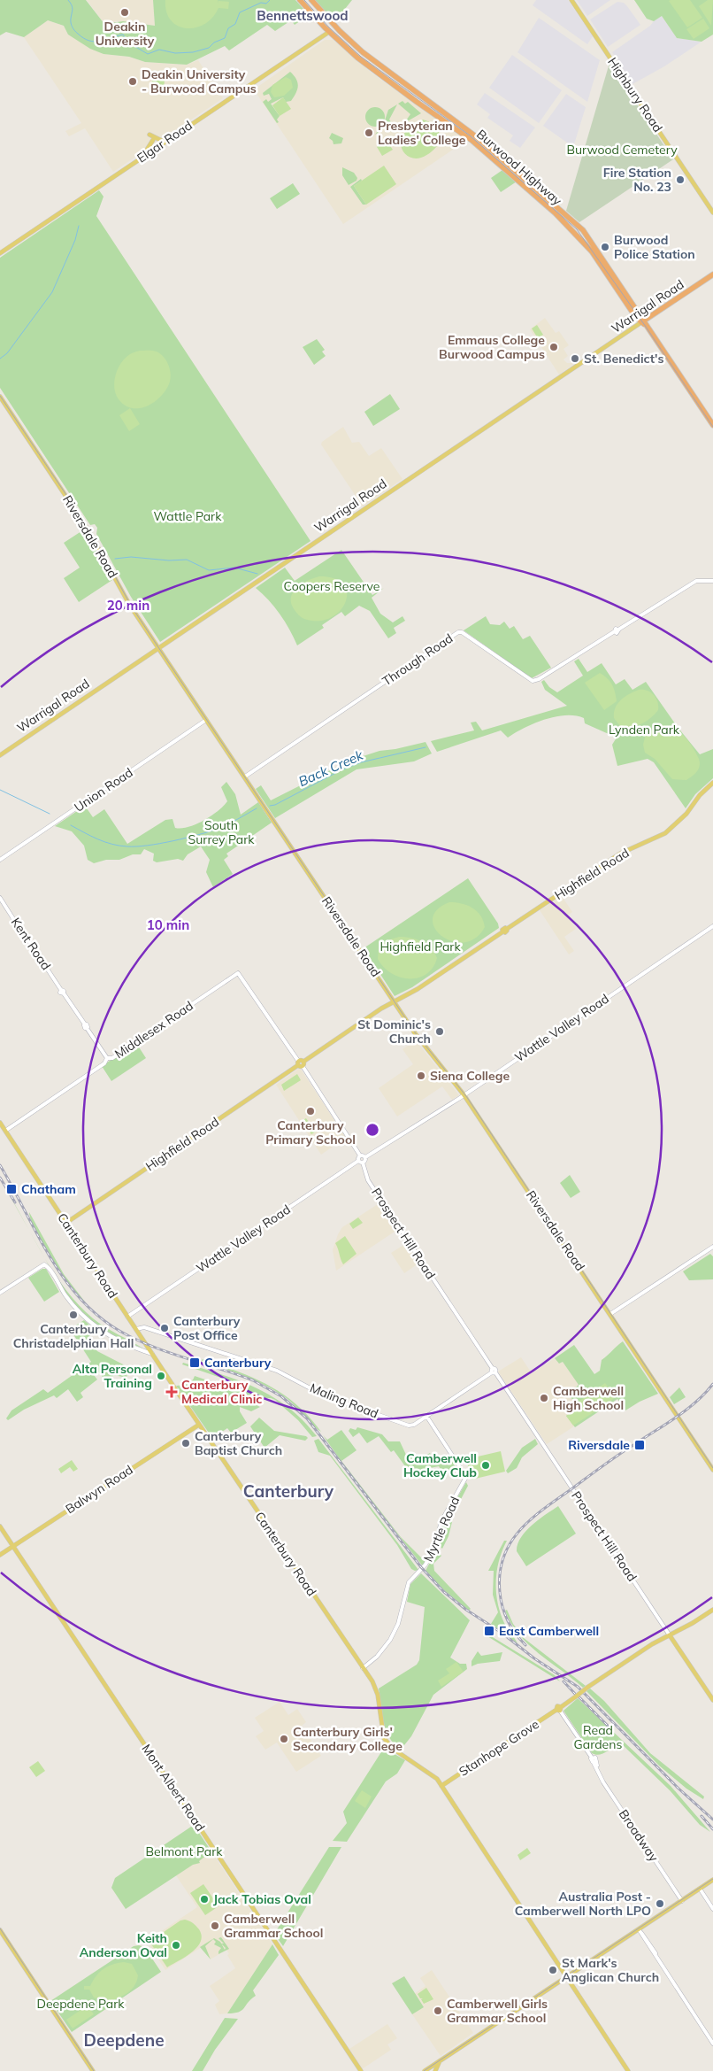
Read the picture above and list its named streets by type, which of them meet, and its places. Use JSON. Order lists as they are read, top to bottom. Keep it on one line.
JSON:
{"streets":{"highway":["Burwood Highway","Warrigal Road"],"main road":["Highbury Road","Elgar Road","Riversdale Road","Highfield Road","Prospect Hill Road","Canterbury Road","Balwyn Road","Stanhope Grove","Mont Albert Road"],"street":["Through Road","Union Road","Kent Road","Wattle Valley Road","Middlesex Road","Maling Road","Myrtle Road","Broadway"]},"crossings":[["Elgar Road","Burwood Highway"],["Burwood Highway","Warrigal Road"],["Warrigal Road","Riversdale Road"],["Riversdale Road","Through Road"],["Riversdale Road","Union Road"],["Riversdale Road","Highfield Road"],["Riversdale Road","Wattle Valley Road"],["Highfield Road","Middlesex Road"],["Highfield Road","Canterbury Road"],["Kent Road","Middlesex Road"],["Wattle Valley Road","Canterbury Road"],["Middlesex Road","Canterbury Road"],["Prospect Hill Road","Maling Road"],["Prospect Hill Road","Stanhope Grove"],["Canterbury Road","Maling Road"],["Canterbury Road","Balwyn Road"],["Canterbury Road","Myrtle Road"],["Canterbury Road","Stanhope Grove"],["Maling Road","Myrtle Road"],["Balwyn Road","Mont Albert Road"],["Stanhope Grove","Broadway"]],"districts":["Bennettswood","Canterbury","Deepdene"],"water":["Back Creek"],"parks":["Burwood Cemetery","Wattle Park","Coopers Reserve","Lynden Park","South Surrey Park","Highfield Park","Read Gardens","Belmont Park","Deepdene Park"],"places":{"other":["Deakin University","Deakin University - Burwood Campus","Presbyterian Ladies' College","Fire Station No. 23","Burwood Police Station","Emmaus College Burwood Campus","St. Benedict's","St Dominic's Church","Siena College","Canterbury Primary School","Canterbury Christadelphian Hall","Canterbury Post Office","Alta Personal Training","Camberwell High School","Canterbury Baptist Church","Camberwell Hockey Club","Canterbury Girls' Secondary College","Jack Tobias Oval","Australia Post - Camberwell North LPO","Camberwell Grammar School","Keith Anderson Oval","St Mark's Anglican Church","Camberwell Girls Grammar School"],"transit":["Chatham","Canterbury","Riversdale","East Camberwell"],"health":["Canterbury Medical Clinic"]},"rings":["20 min","10 min"]}
